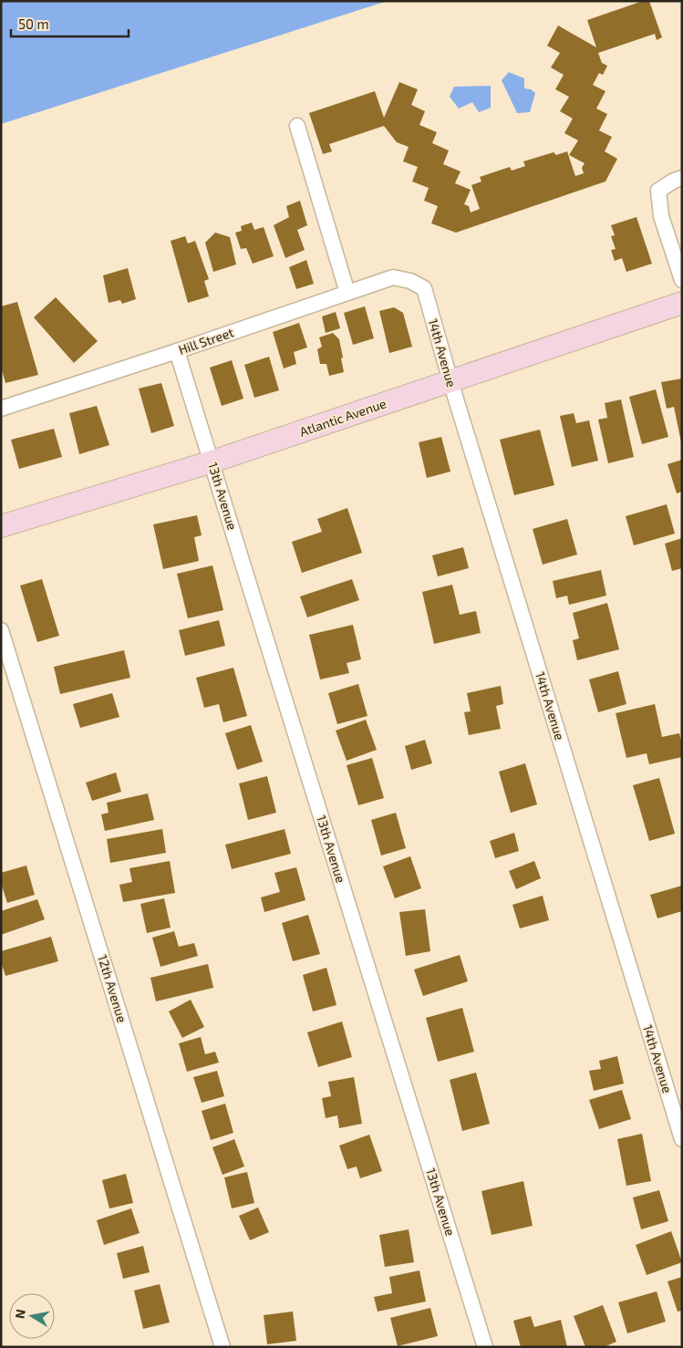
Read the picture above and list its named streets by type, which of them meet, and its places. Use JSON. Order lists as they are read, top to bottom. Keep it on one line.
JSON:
{"streets":{"main road":["Atlantic Avenue"],"street":["Hill Street","14th Avenue","13th Avenue","12th Avenue"]},"crossings":[["Hill Street","14th Avenue"],["Hill Street","13th Avenue"],["14th Avenue","Atlantic Avenue"],["Atlantic Avenue","13th Avenue"]],"scale_bar":"50 m","north":"left"}
